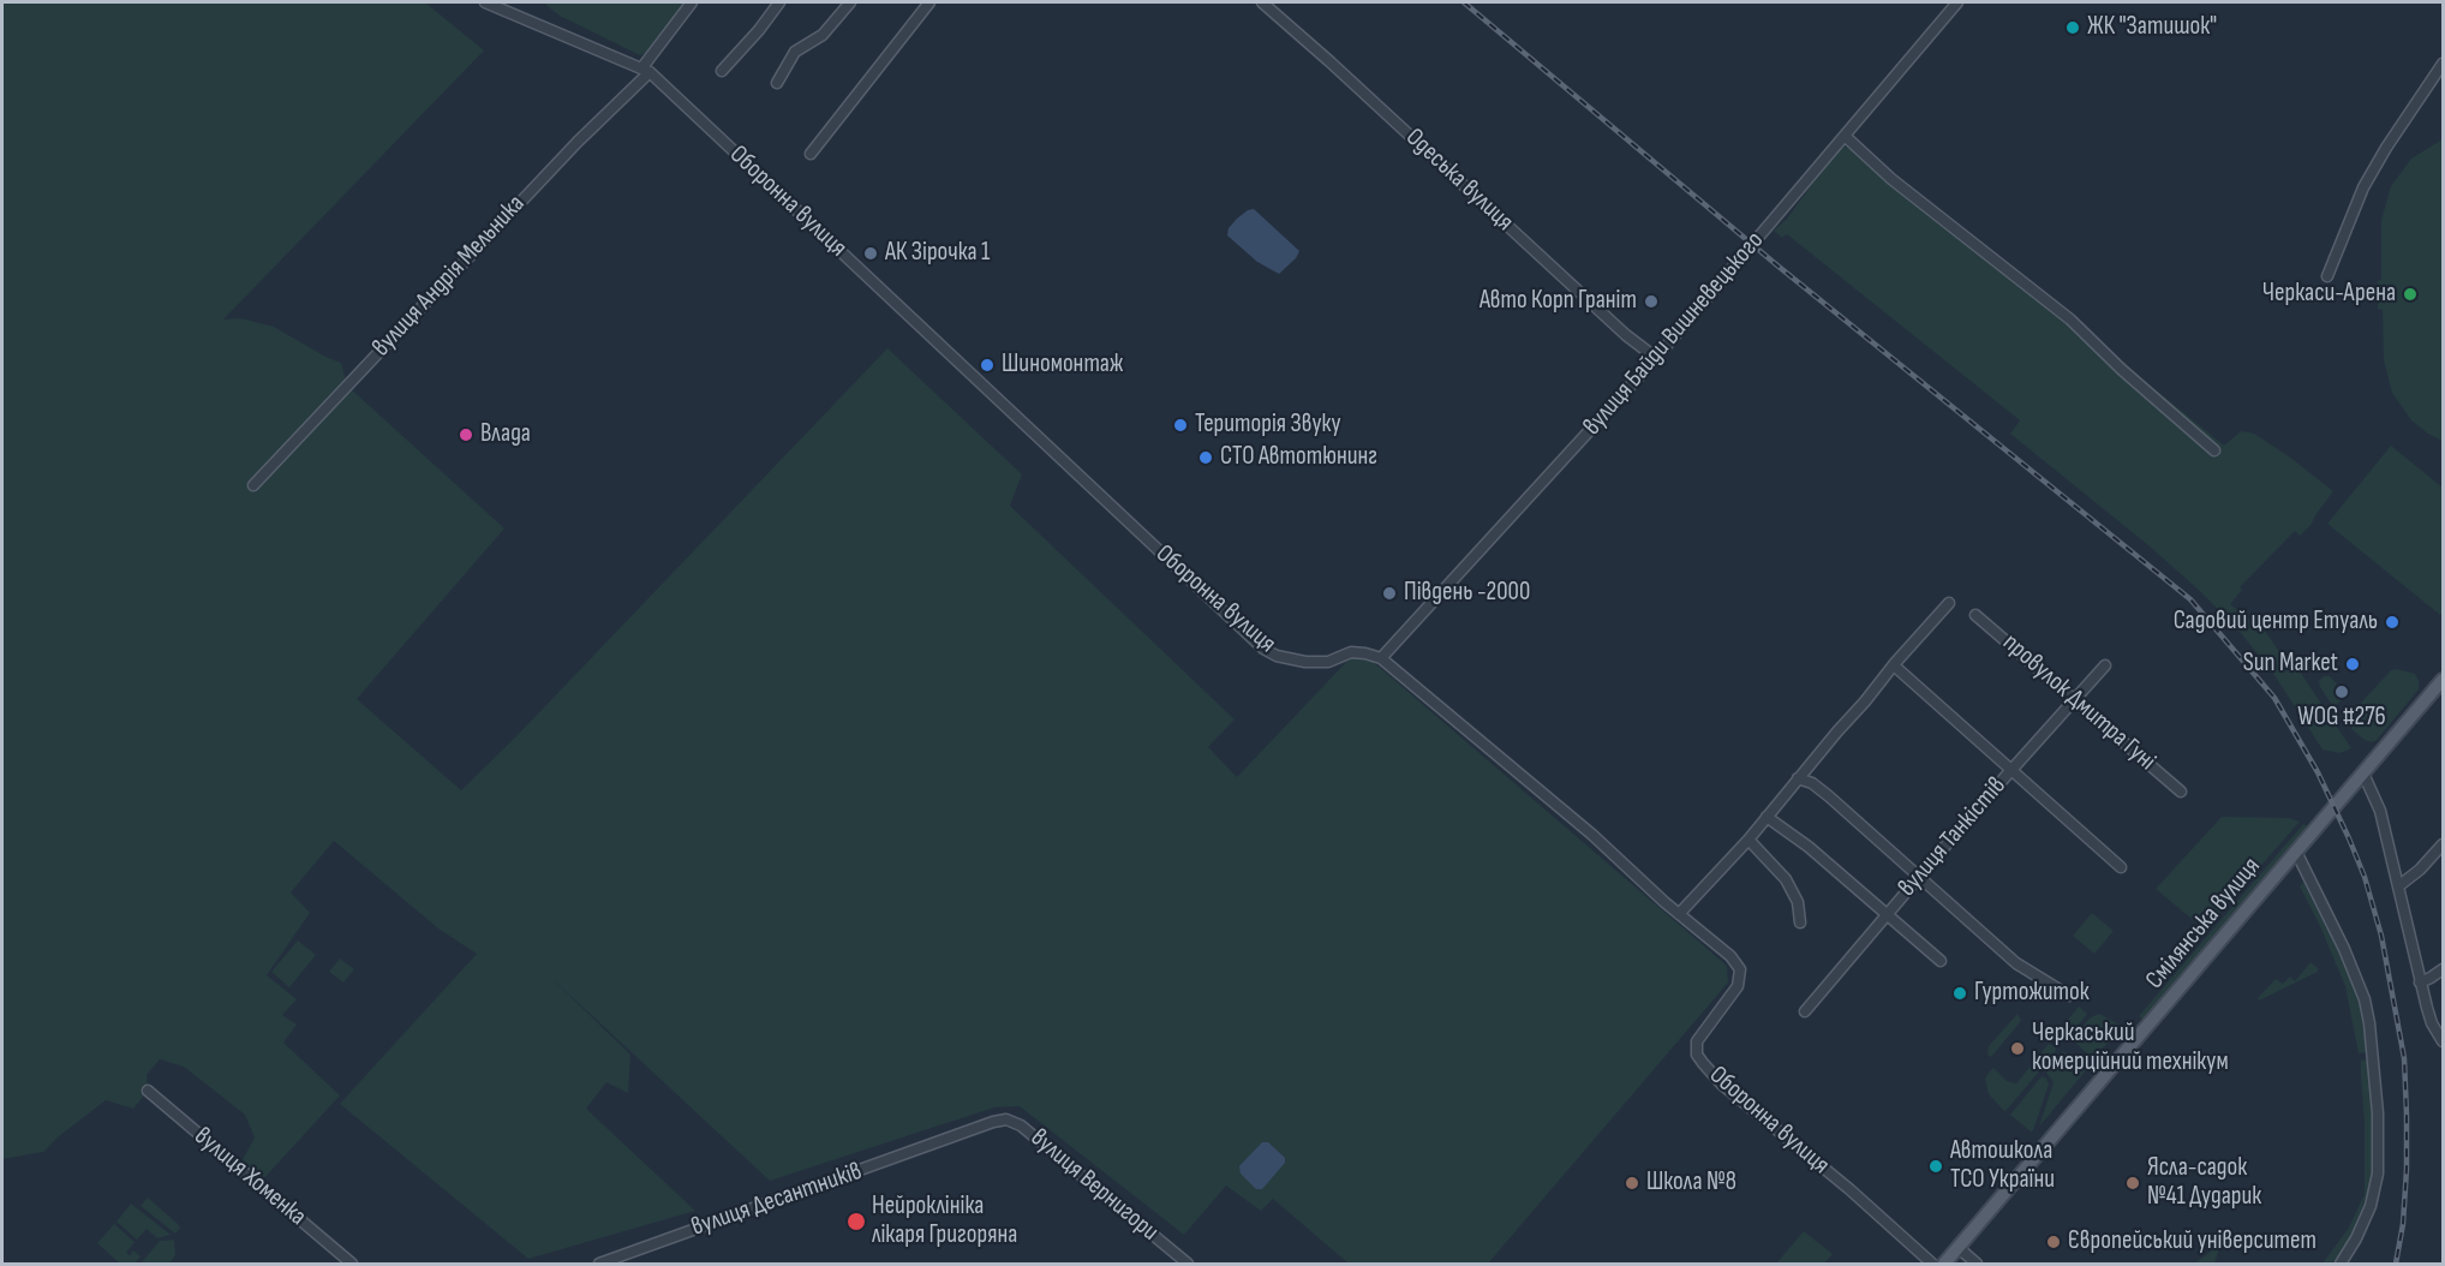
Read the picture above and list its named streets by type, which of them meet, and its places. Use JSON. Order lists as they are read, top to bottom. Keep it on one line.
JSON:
{"streets":{"main road":["Смілянська вулиця"],"street":["Одеська вулиця","Оборонна вулиця","вулиця Андрія Мельника","вулиця Байди Вишневецького","провулок Дмитра Гуні","вулиця Танкістів","вулиця Хоменка","вулиця Вернигори","вулиця Десантників"]},"crossings":[["Одеська вулиця","вулиця Байди Вишневецького"],["Оборонна вулиця","вулиця Андрія Мельника"],["Оборонна вулиця","вулиця Байди Вишневецького"],["провулок Дмитра Гуні","вулиця Танкістів"],["вулиця Вернигори","вулиця Десантників"]],"places":["ЖК \"Затишок\"","АК Зірочка 1","Черкаси-Арена","Авто Корп Граніт","Шиномонтаж","Територія Звуку","Влада","СТО Автотюнинг","Південь -2000","Садовий центр Етуаль","Sun Market","WOG #276","Гуртожиток","Черкаський комерційний технікум","Автошкола ТСО України","Школа №8","Ясла-садок №41 Дударик","Нейроклініка лікаря Григоряна","Європейський університет"]}
